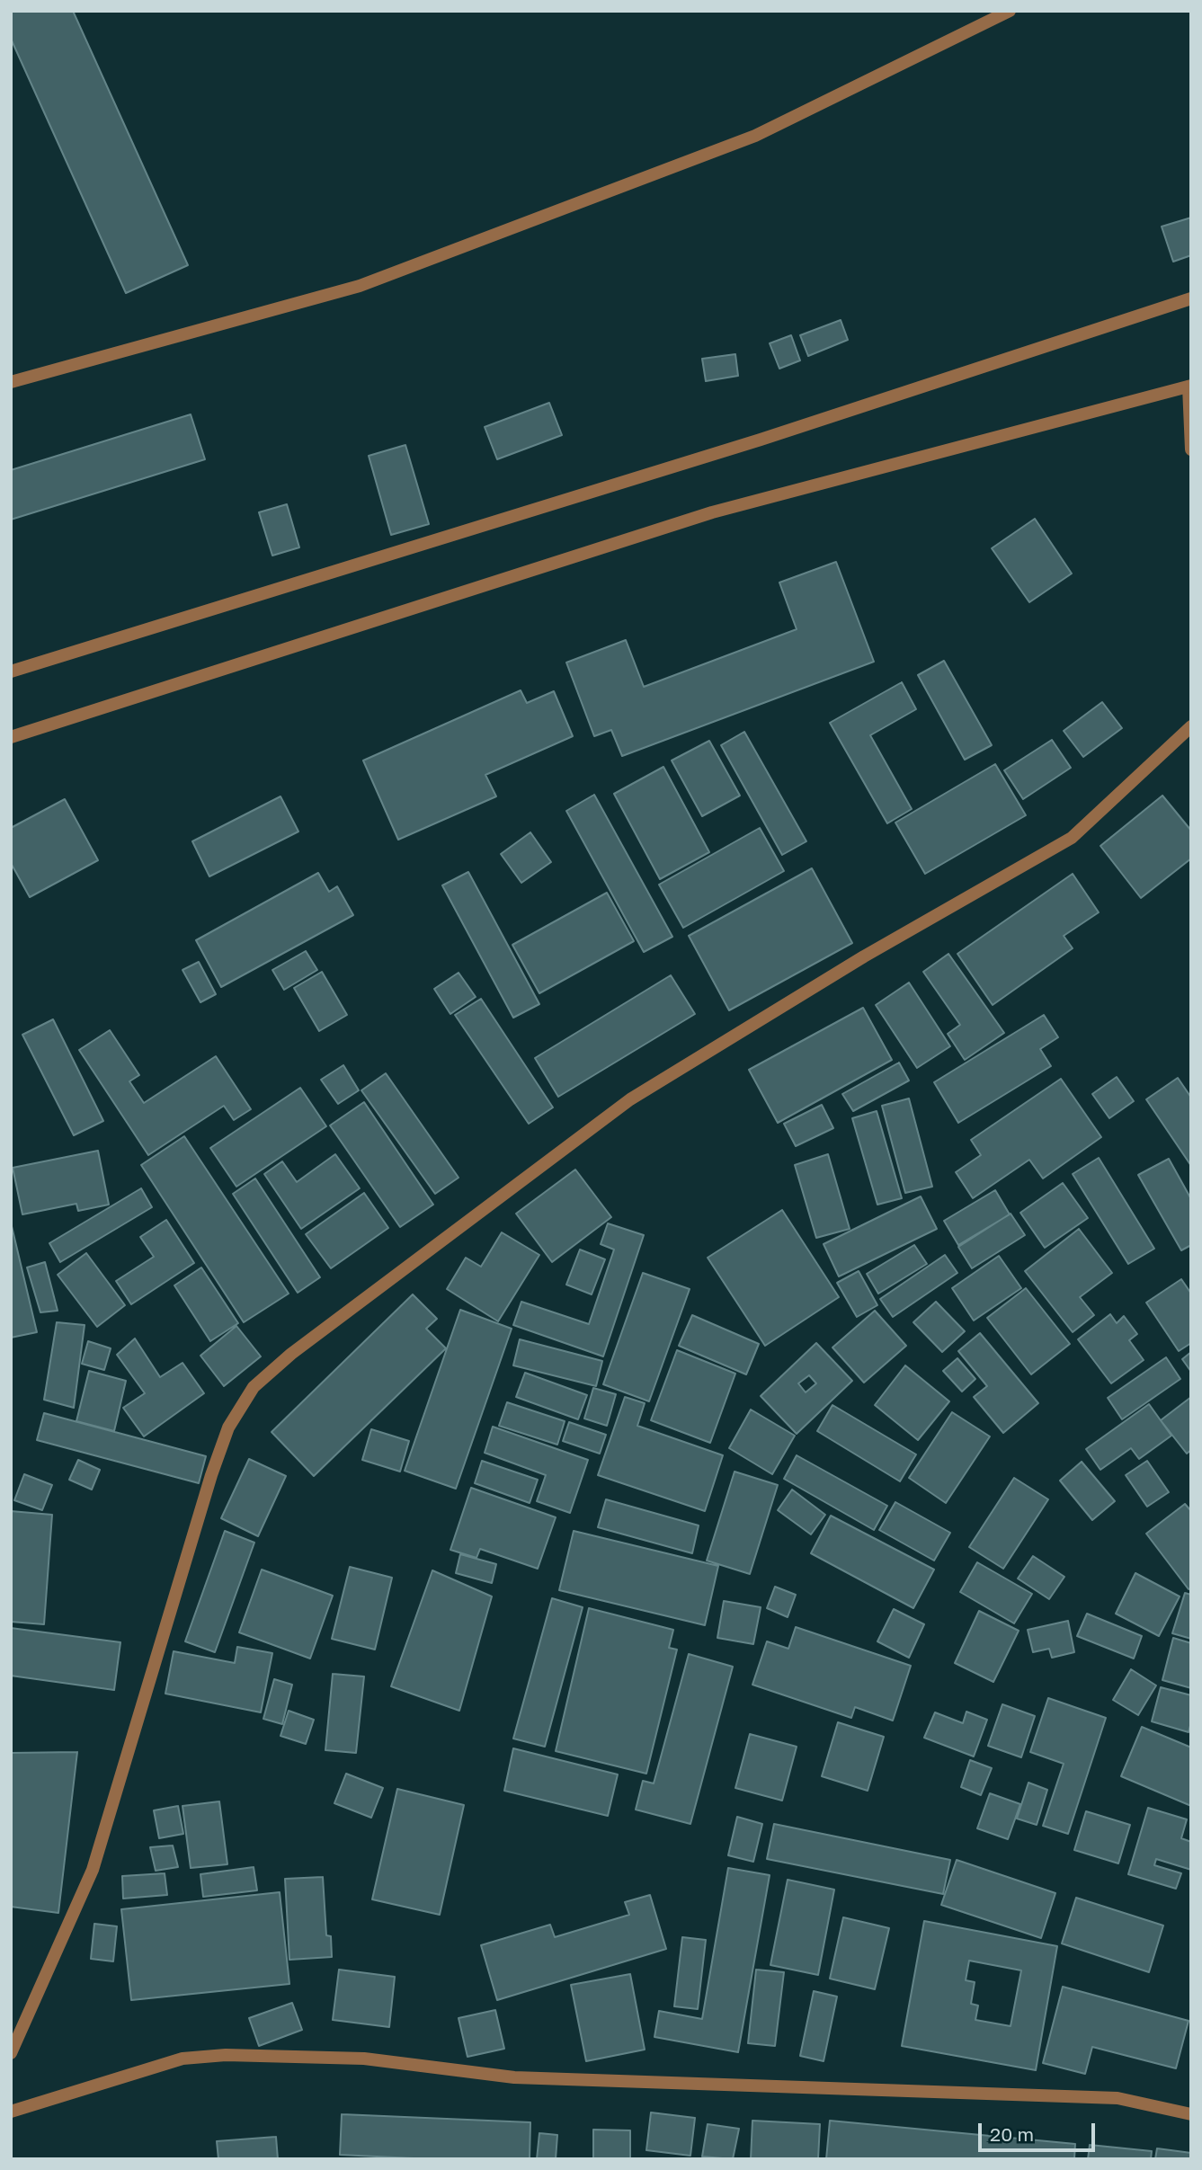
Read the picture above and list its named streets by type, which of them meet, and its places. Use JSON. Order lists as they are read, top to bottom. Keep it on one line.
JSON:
{"scale_bar":"20 m"}
